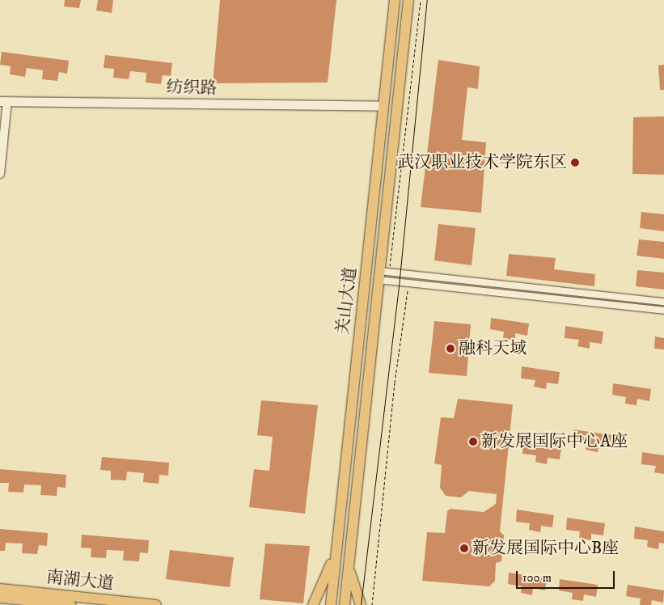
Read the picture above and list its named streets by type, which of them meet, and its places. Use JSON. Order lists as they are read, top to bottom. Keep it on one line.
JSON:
{"streets":{"main road":["纺织路","关山大道","南湖大道"]},"crossings":[["纺织路","关山大道"]],"places":["武汉职业技术学院东区","融科天域","新发展国际中心A座","新发展国际中心B座"],"scale_bar":"100 m"}
